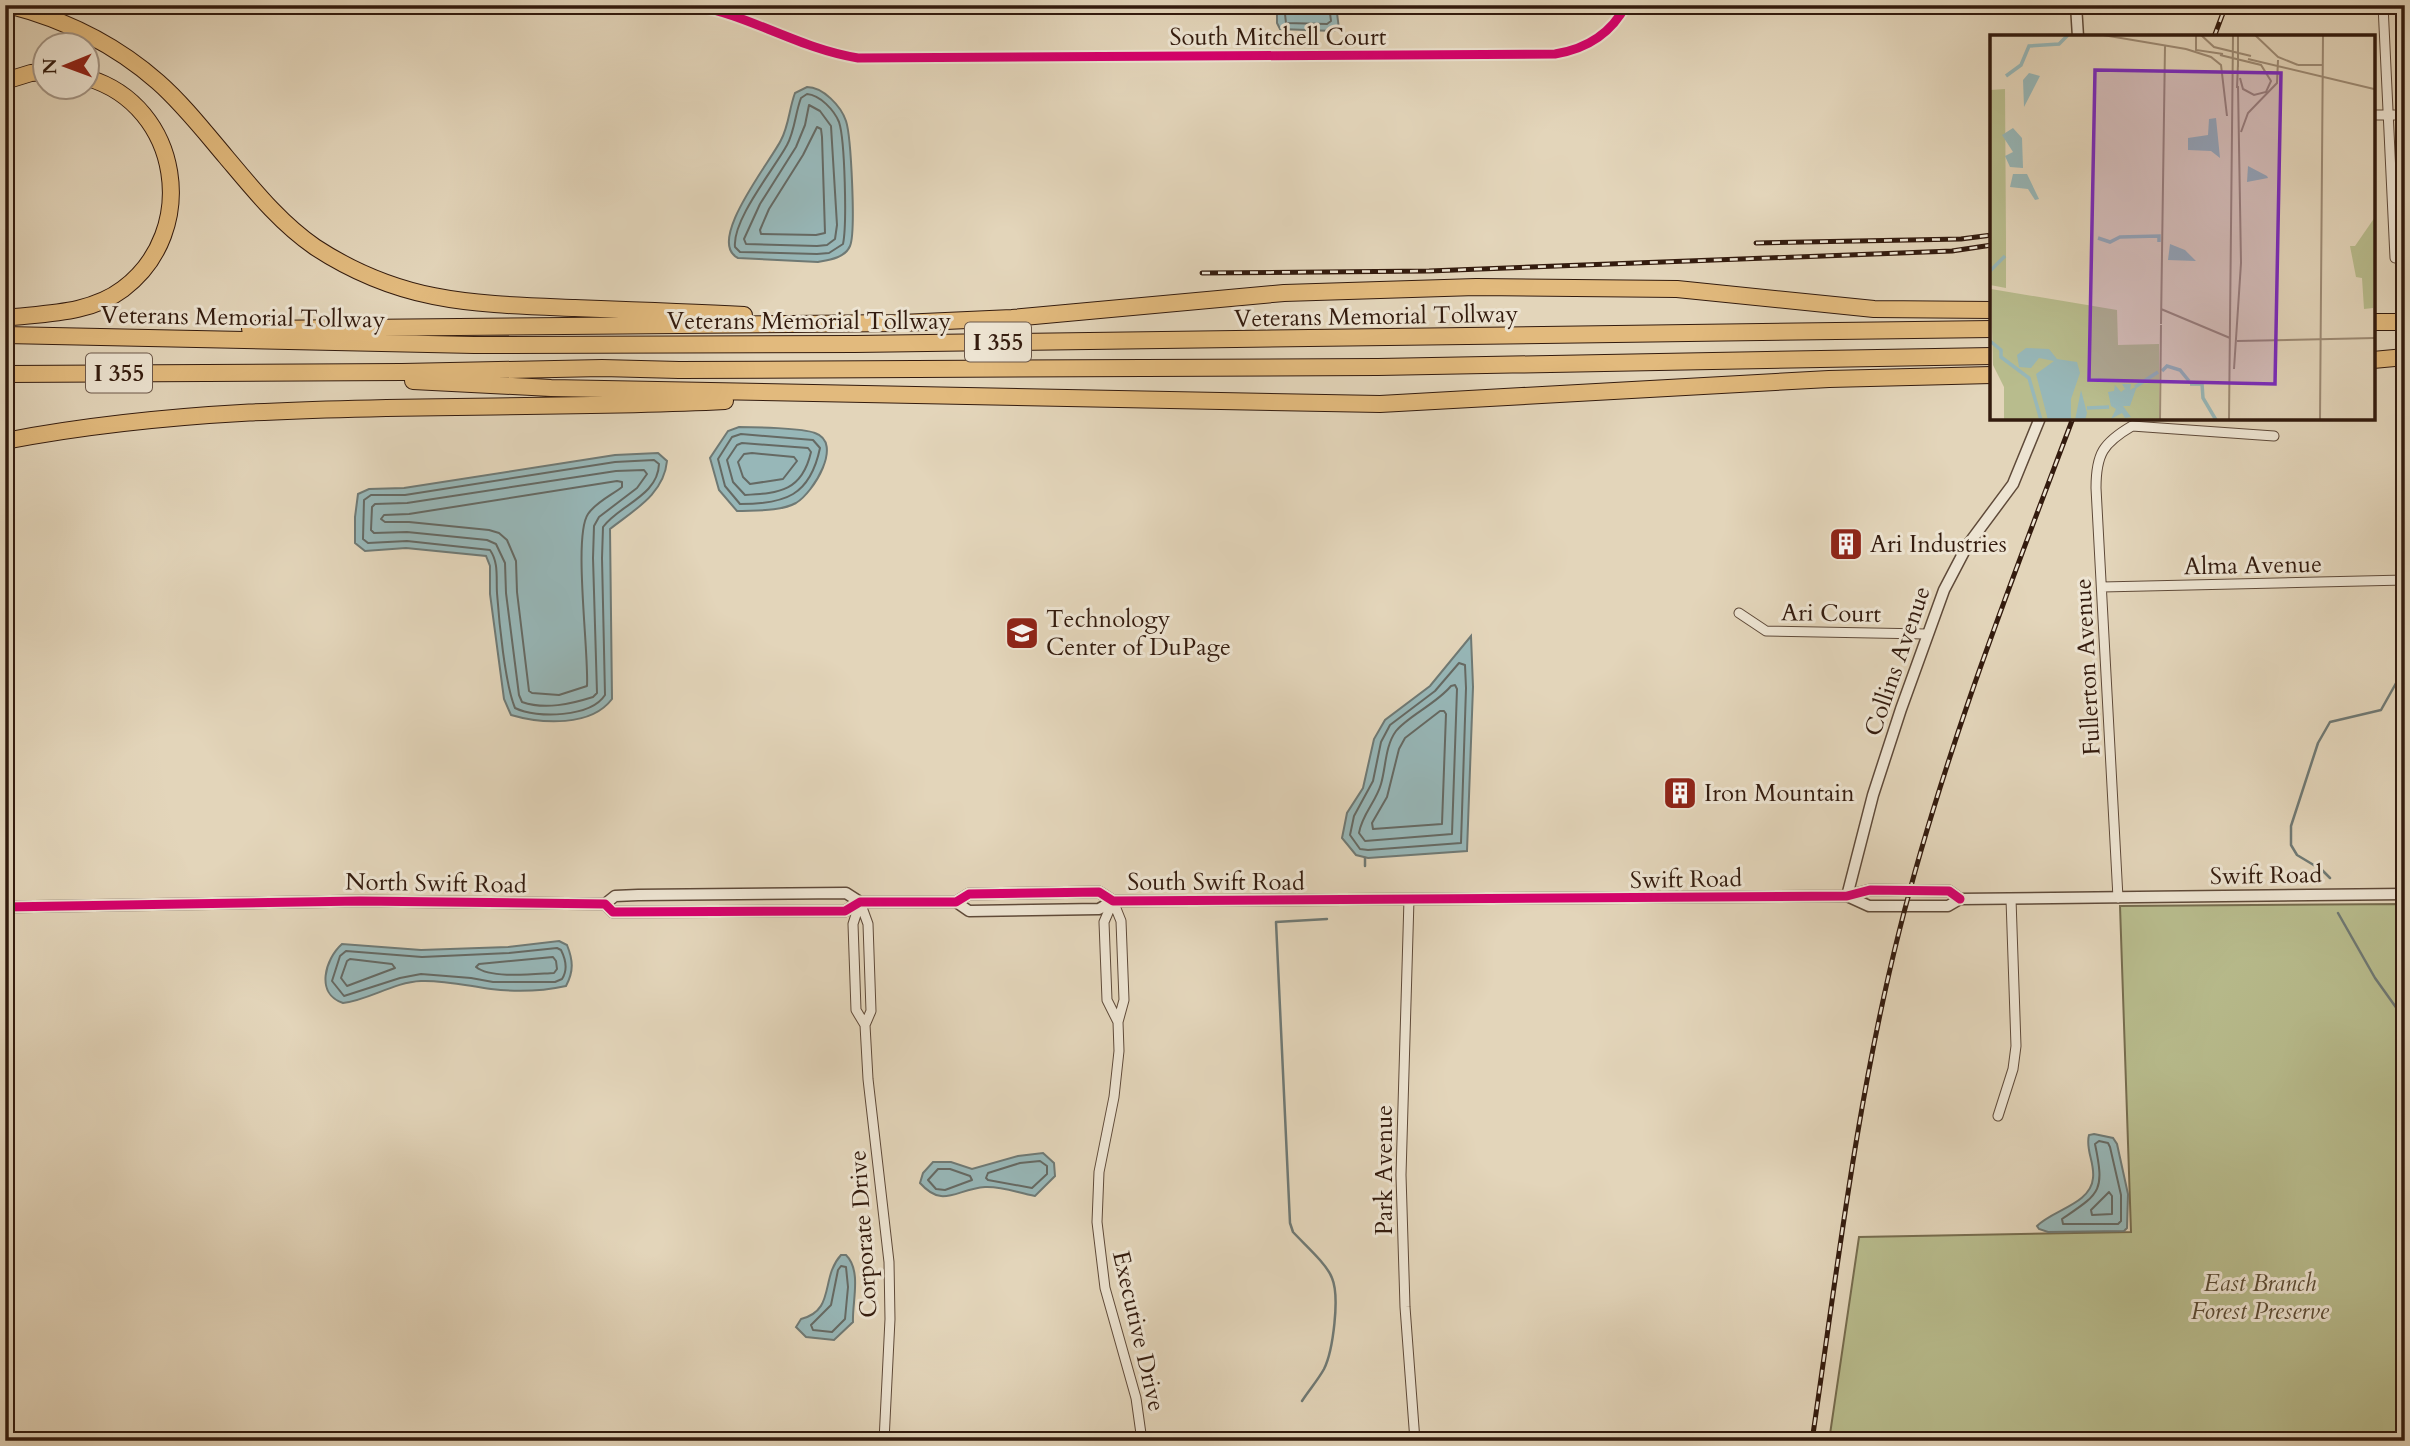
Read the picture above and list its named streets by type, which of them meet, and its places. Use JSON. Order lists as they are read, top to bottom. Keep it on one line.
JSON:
{"streets":{"highway":["Veterans Memorial Tollway","I 355"],"street":["South Mitchell Court","Alma Avenue","Ari Court","Collins Avenue","Fullerton Avenue","Swift Road","South Swift Road","North Swift Road","Park Avenue","Corporate Drive","Executive Drive"]},"crossings":[["Alma Avenue","Fullerton Avenue"],["Ari Court","Collins Avenue"],["Collins Avenue","Swift Road"],["Fullerton Avenue","Swift Road"],["Swift Road","South Swift Road"],["Swift Road","Park Avenue"],["South Swift Road","North Swift Road"],["South Swift Road","Park Avenue"],["South Swift Road","Corporate Drive"],["South Swift Road","Executive Drive"],["North Swift Road","Corporate Drive"]],"parks":["East Branch Forest Preserve"],"places":{"building":["Ari Industries","Iron Mountain"],"school or university":["Technology Center of DuPage"]},"north":"left"}
